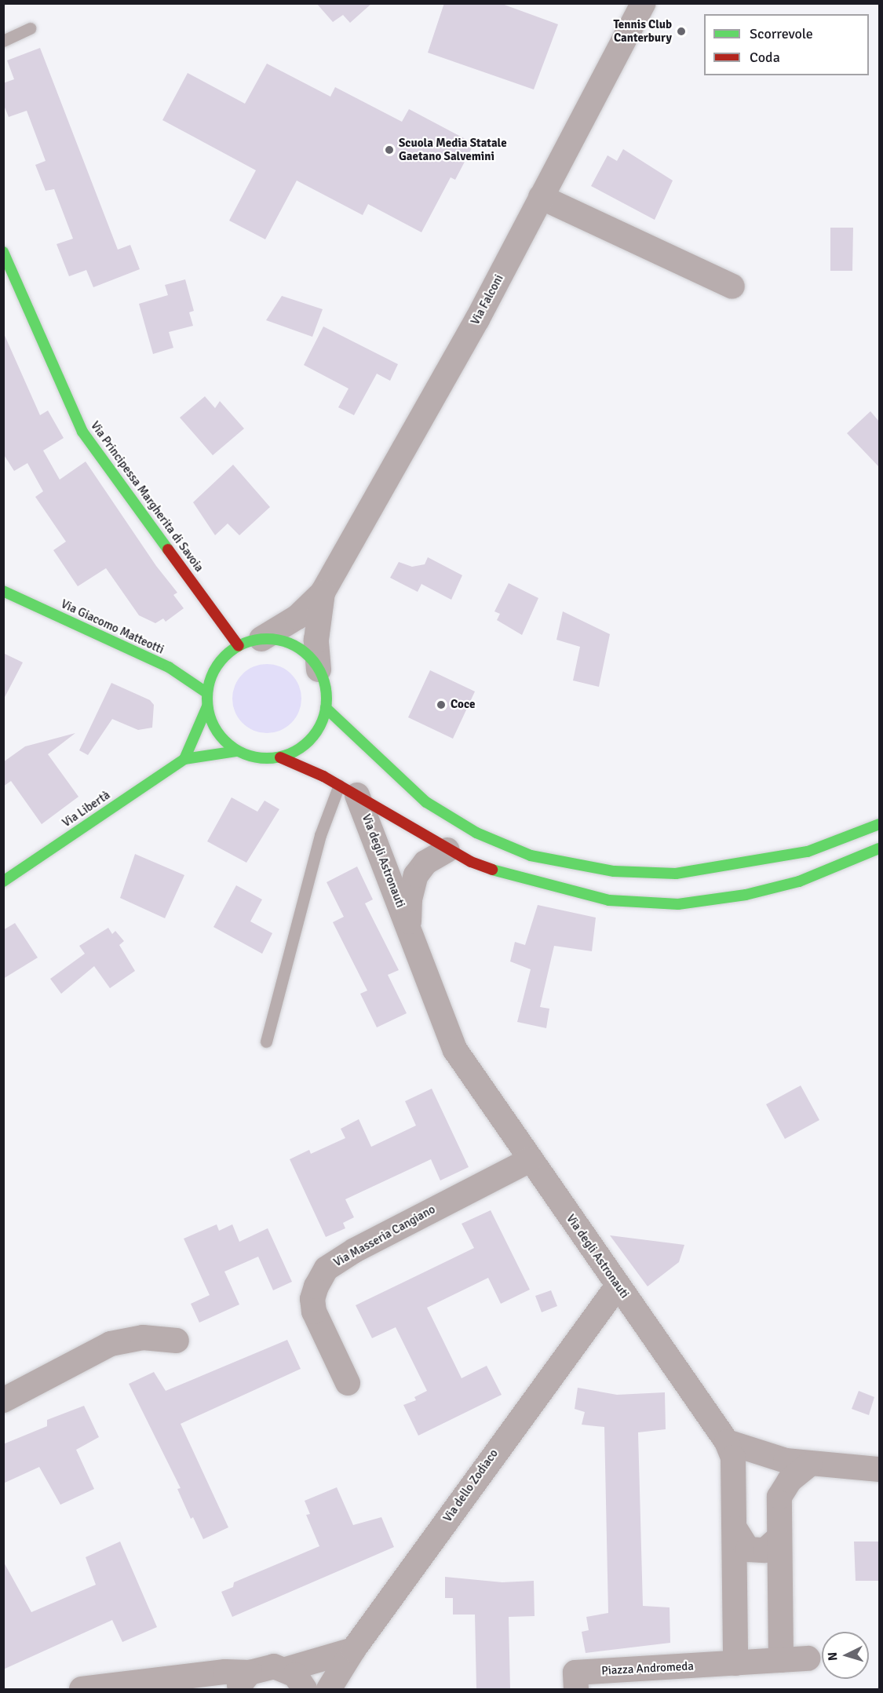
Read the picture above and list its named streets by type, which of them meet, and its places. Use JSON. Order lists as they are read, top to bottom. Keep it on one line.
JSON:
{"streets":{"street":["Via Falconi","Via Principessa Margherita di Savoia","Via Giacomo Matteotti","Via Libertà","Via degli Astronauti","Via Masseria Cangiano","Via dello Zodiaco","Piazza Andromeda"]},"crossings":[["Via Falconi","Via Principessa Margherita di Savoia"],["Via Falconi","Via Giacomo Matteotti"],["Via Falconi","Via Libertà"],["Via Principessa Margherita di Savoia","Via Giacomo Matteotti"],["Via Principessa Margherita di Savoia","Via Libertà"],["Via Giacomo Matteotti","Via Libertà"],["Via degli Astronauti","Via Masseria Cangiano"],["Via degli Astronauti","Via dello Zodiaco"]],"places":["Tennis Club Canterbury","Scuola Media Statale Gaetano Salvemini","Coce"],"legend":["Scorrevole","Coda"],"north":"left"}
